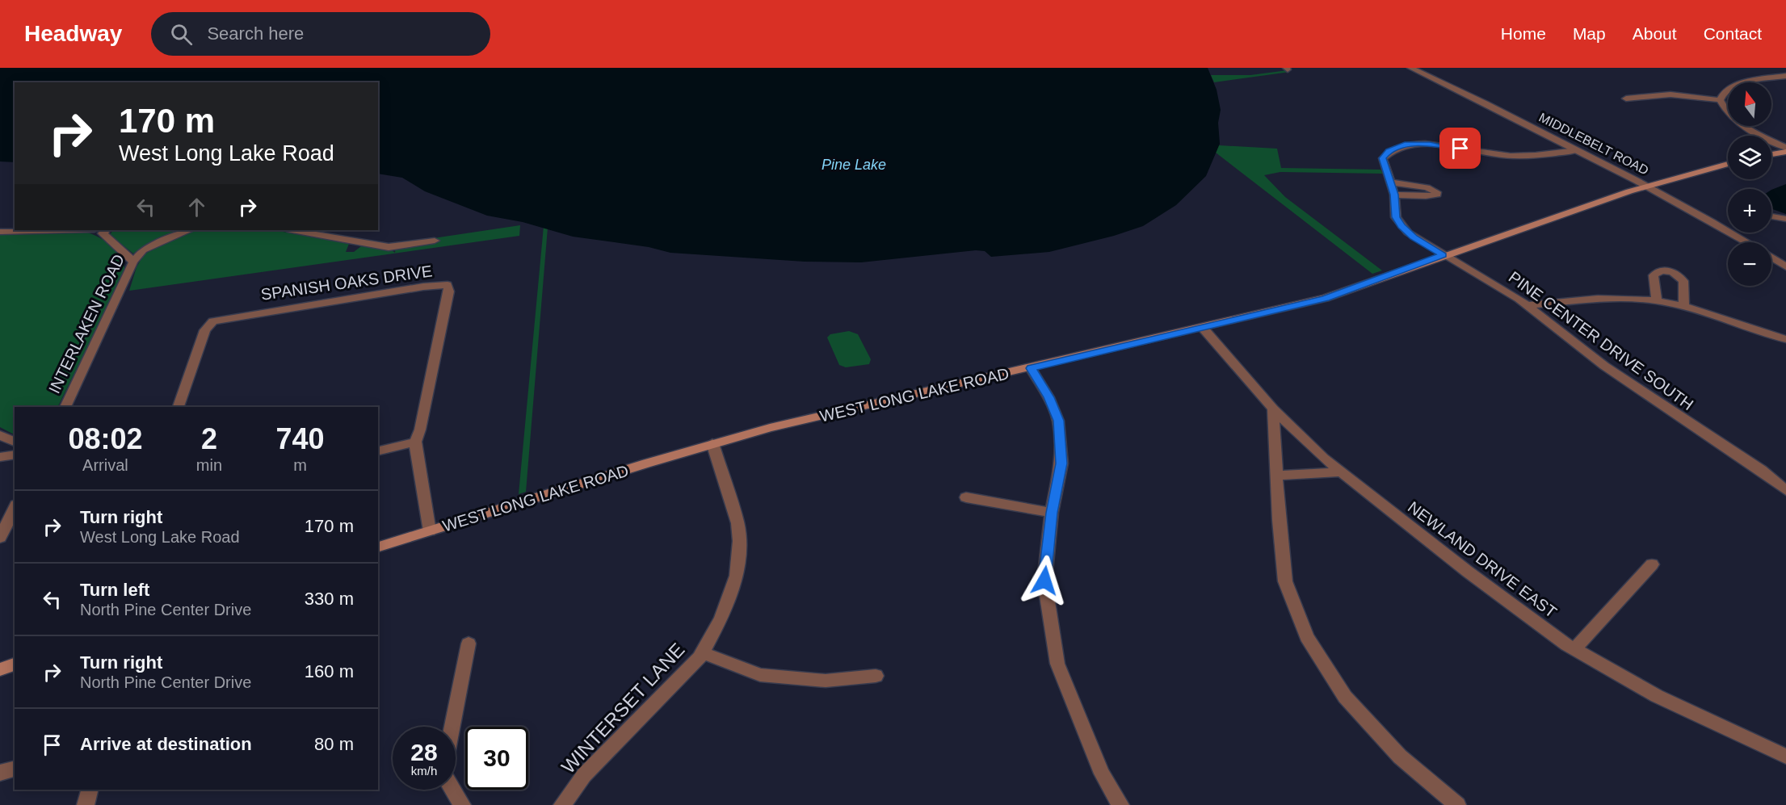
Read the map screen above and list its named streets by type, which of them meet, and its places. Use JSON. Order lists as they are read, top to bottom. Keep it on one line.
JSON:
{"streets":{"main road":["WEST LONG LAKE ROAD"],"street":["MIDDLEBELT ROAD","SPANISH OAKS DRIVE","INTERLAKEN ROAD","PINE CENTER DRIVE SOUTH","NEWLAND DRIVE EAST","WINTERSET LANE"]},"crossings":[["MIDDLEBELT ROAD","PINE CENTER DRIVE SOUTH"],["MIDDLEBELT ROAD","WEST LONG LAKE ROAD"],["SPANISH OAKS DRIVE","WEST LONG LAKE ROAD"],["PINE CENTER DRIVE SOUTH","WEST LONG LAKE ROAD"],["WEST LONG LAKE ROAD","NEWLAND DRIVE EAST"],["WEST LONG LAKE ROAD","WINTERSET LANE"]],"water":["Pine Lake"],"north":"top","page":{"header":"Headway","search":"Search here","nav":["Home","Map","About","Contact"],"map_buttons":["+","−"],"turn":["170 m","West Long Lake Road"],"eta":["08:02","Arrival","2","min","740","m"],"list":[{"name":"Turn right","note":"West Long Lake Road","value":"170 m"},{"name":"Turn left","note":"North Pine Center Drive","value":"330 m"},{"name":"Turn right","note":"North Pine Center Drive","value":"160 m"},{"name":"Arrive at destination","value":"80 m"}],"speed":"28 km/h","limit":"30"}}
